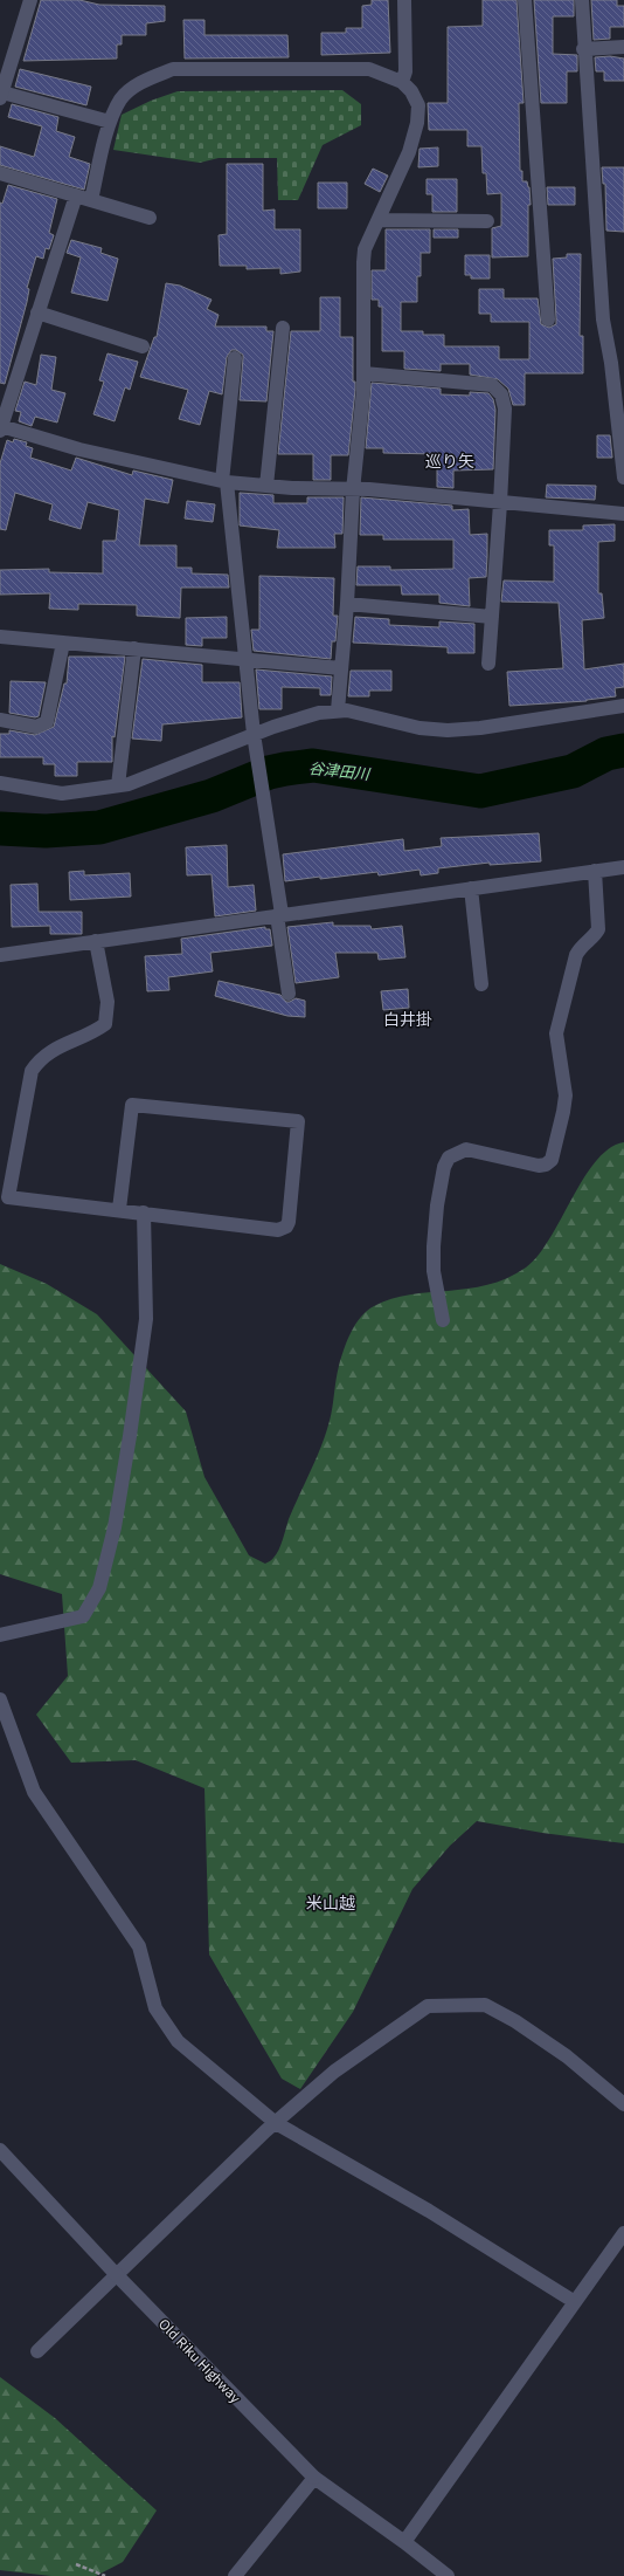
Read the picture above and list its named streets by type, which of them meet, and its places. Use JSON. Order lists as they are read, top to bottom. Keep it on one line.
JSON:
{"streets":{"street":["Old Riku Highway"]},"districts":["巡り矢","白井掛","米山越"],"water":["谷津田川"]}
